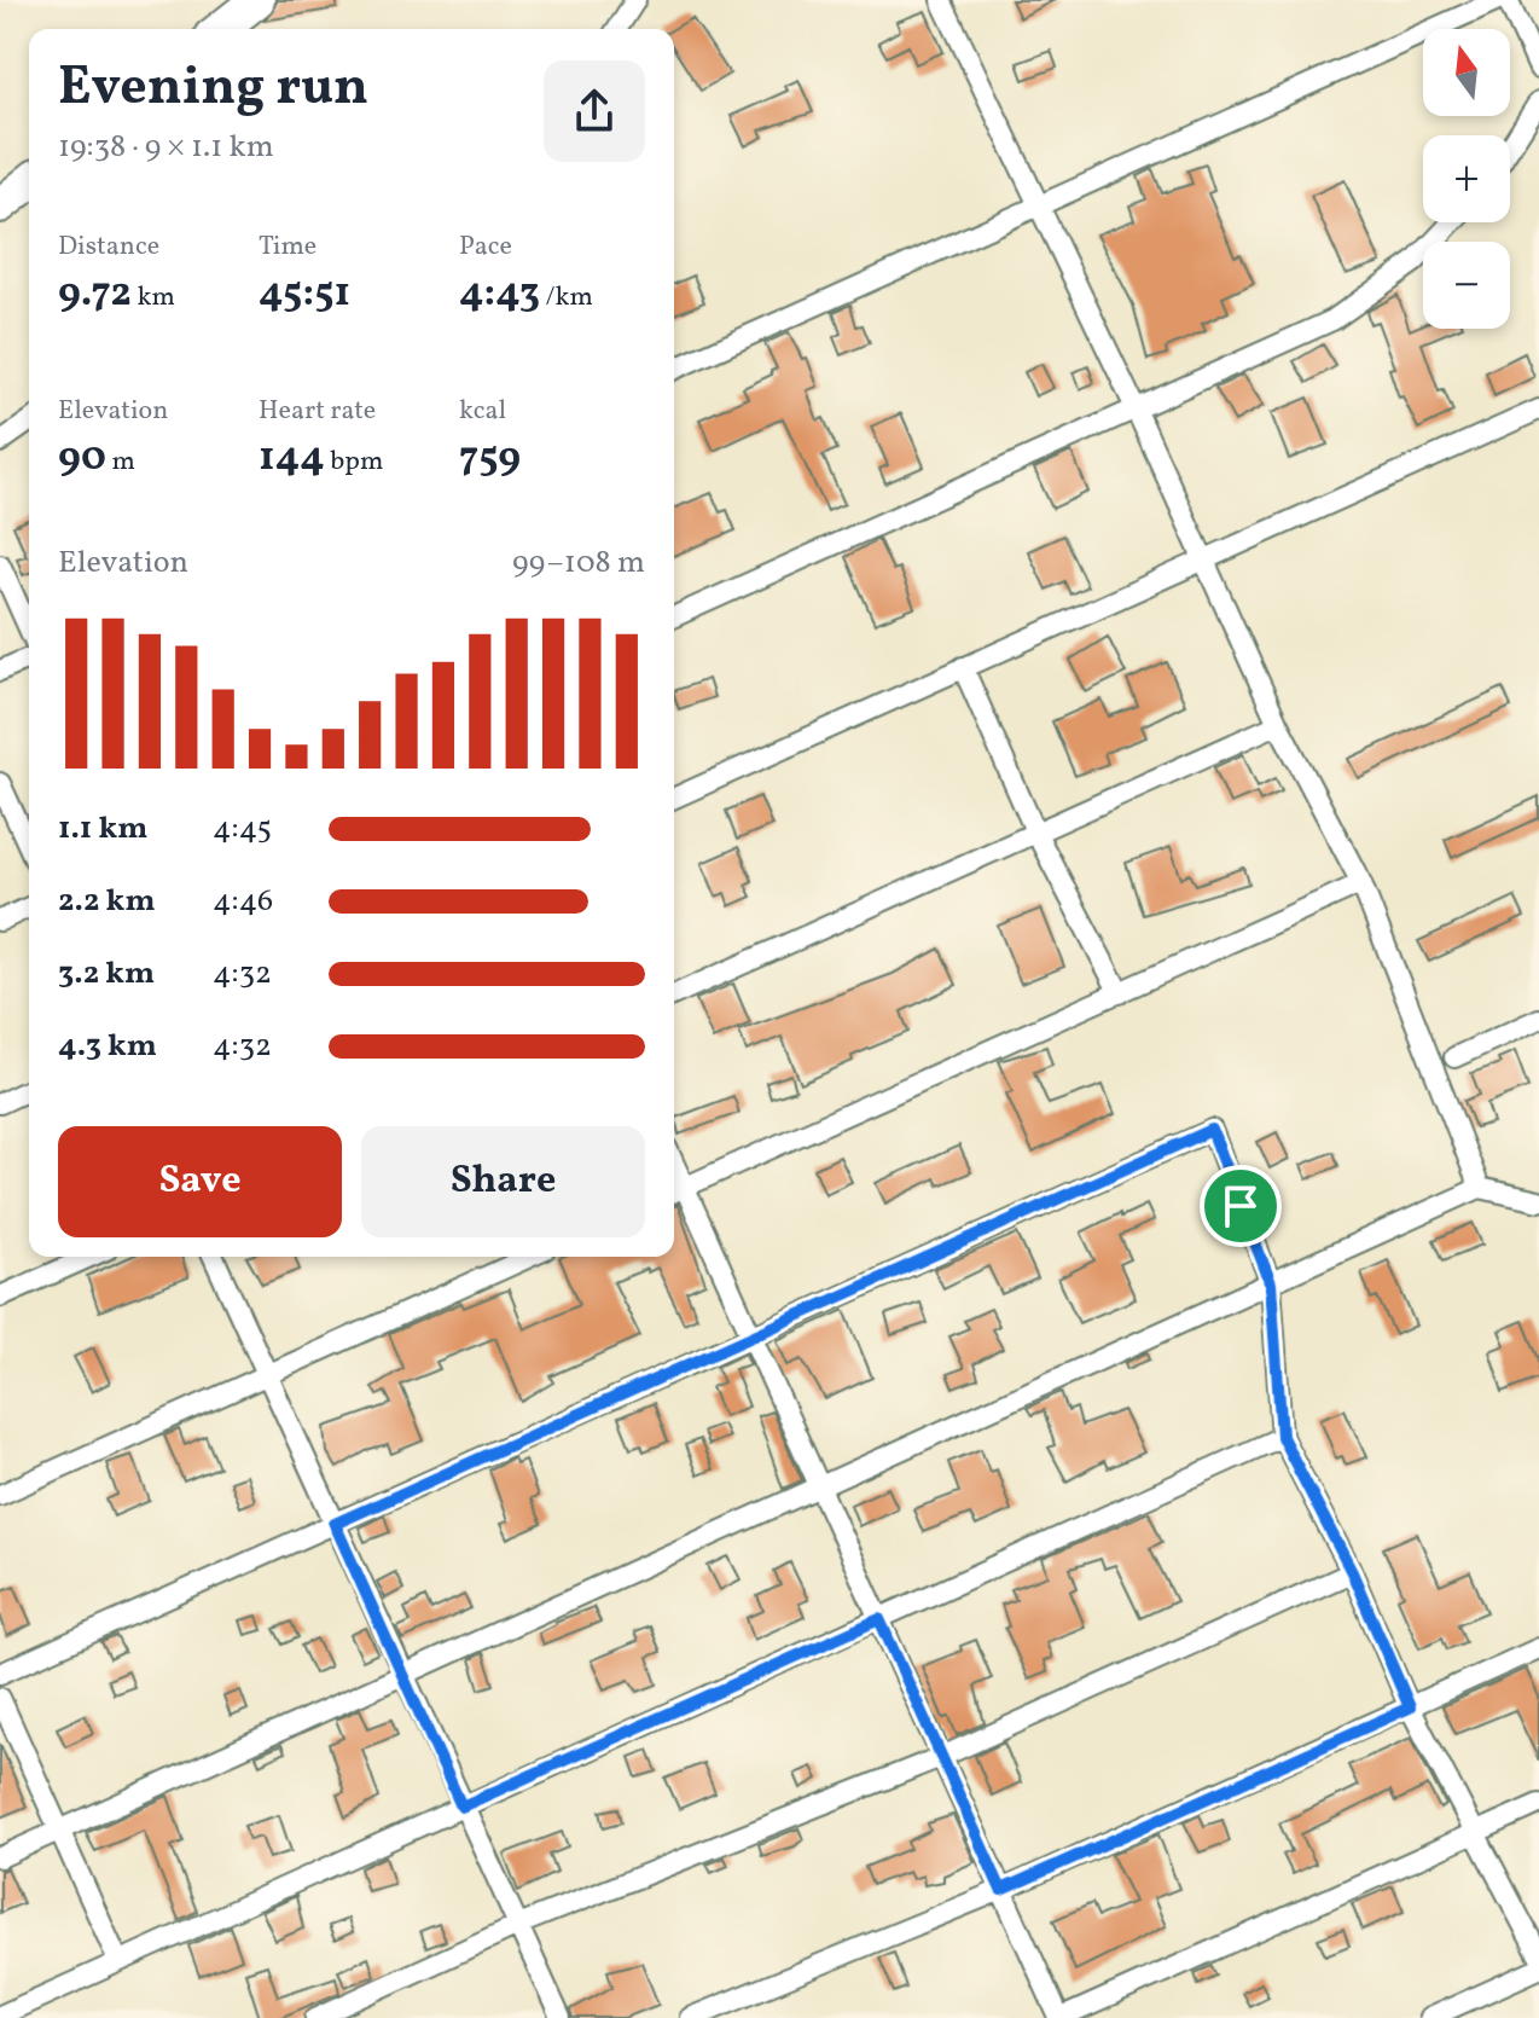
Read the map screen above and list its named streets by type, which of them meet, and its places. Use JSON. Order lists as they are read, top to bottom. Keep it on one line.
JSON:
{"north":"top","page":{"map_buttons":["+","−"],"heading":["Evening run","19:38 · 9 × 1.1 km"],"stats":[["Distance","9.72 km"],["Time","45:51"],["Pace","4:43 /km"],["Elevation","90 m"],["Heart rate","144 bpm"],["kcal","759"]],"chart":["Elevation","99–108 m"],"list":[{"name":"1.1 km","note":"4:45"},{"name":"2.2 km","note":"4:46"},{"name":"3.2 km","note":"4:32"},{"name":"4.3 km","note":"4:32"}],"buttons":["Save","Share"]}}
